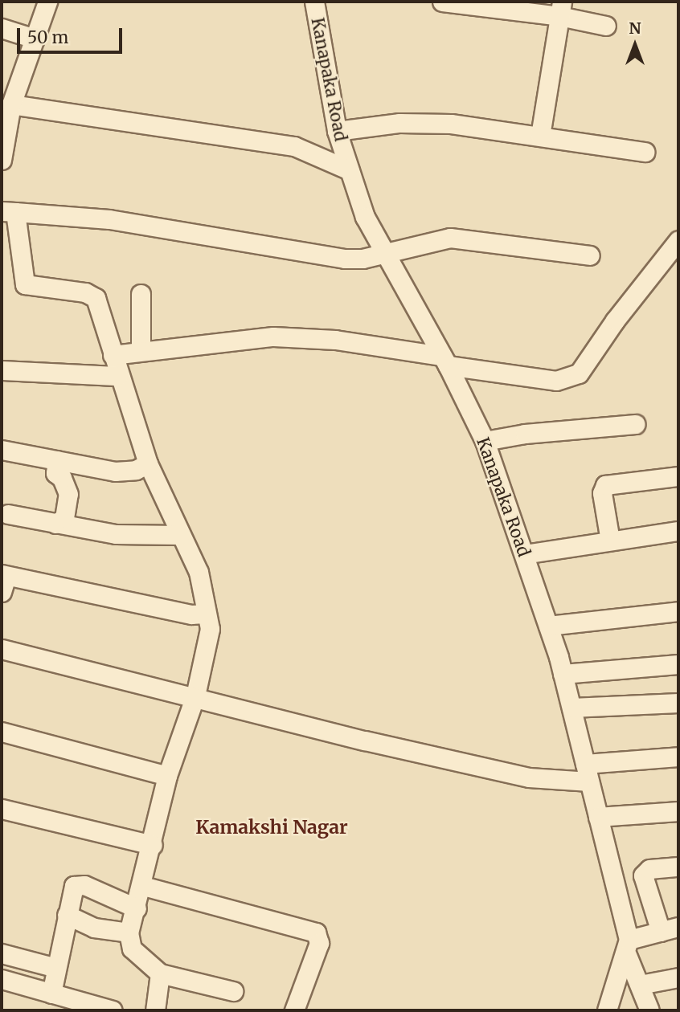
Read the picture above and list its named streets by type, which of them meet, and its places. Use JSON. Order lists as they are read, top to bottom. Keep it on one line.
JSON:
{"streets":{"street":["Kanapaka Road"]},"districts":["Kamakshi Nagar"],"scale_bar":"50 m","north":"top"}
